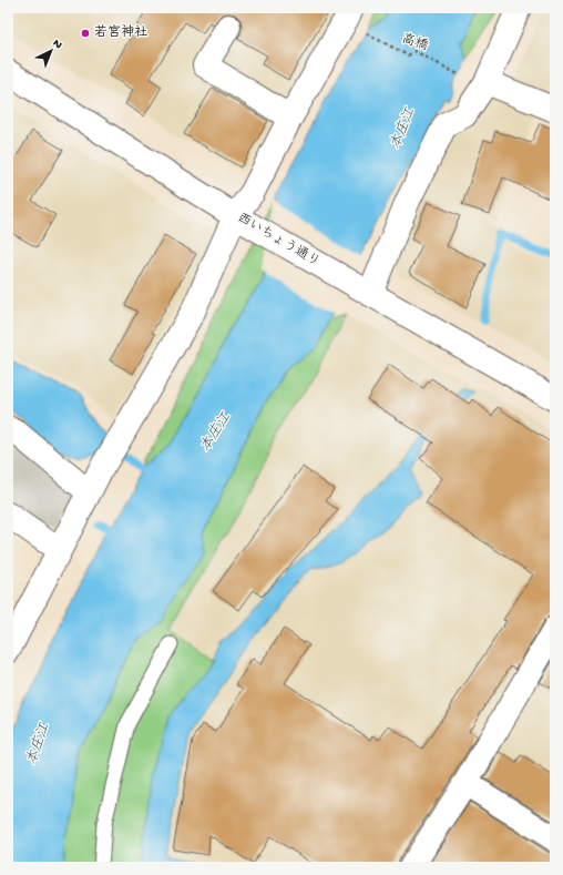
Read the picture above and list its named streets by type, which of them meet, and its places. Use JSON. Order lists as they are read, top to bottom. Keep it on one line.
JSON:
{"streets":{"main road":["西いちょう通り"],"path":["高橋"]},"water":["本庄江"],"places":["若宮神社"],"north":"top right"}
